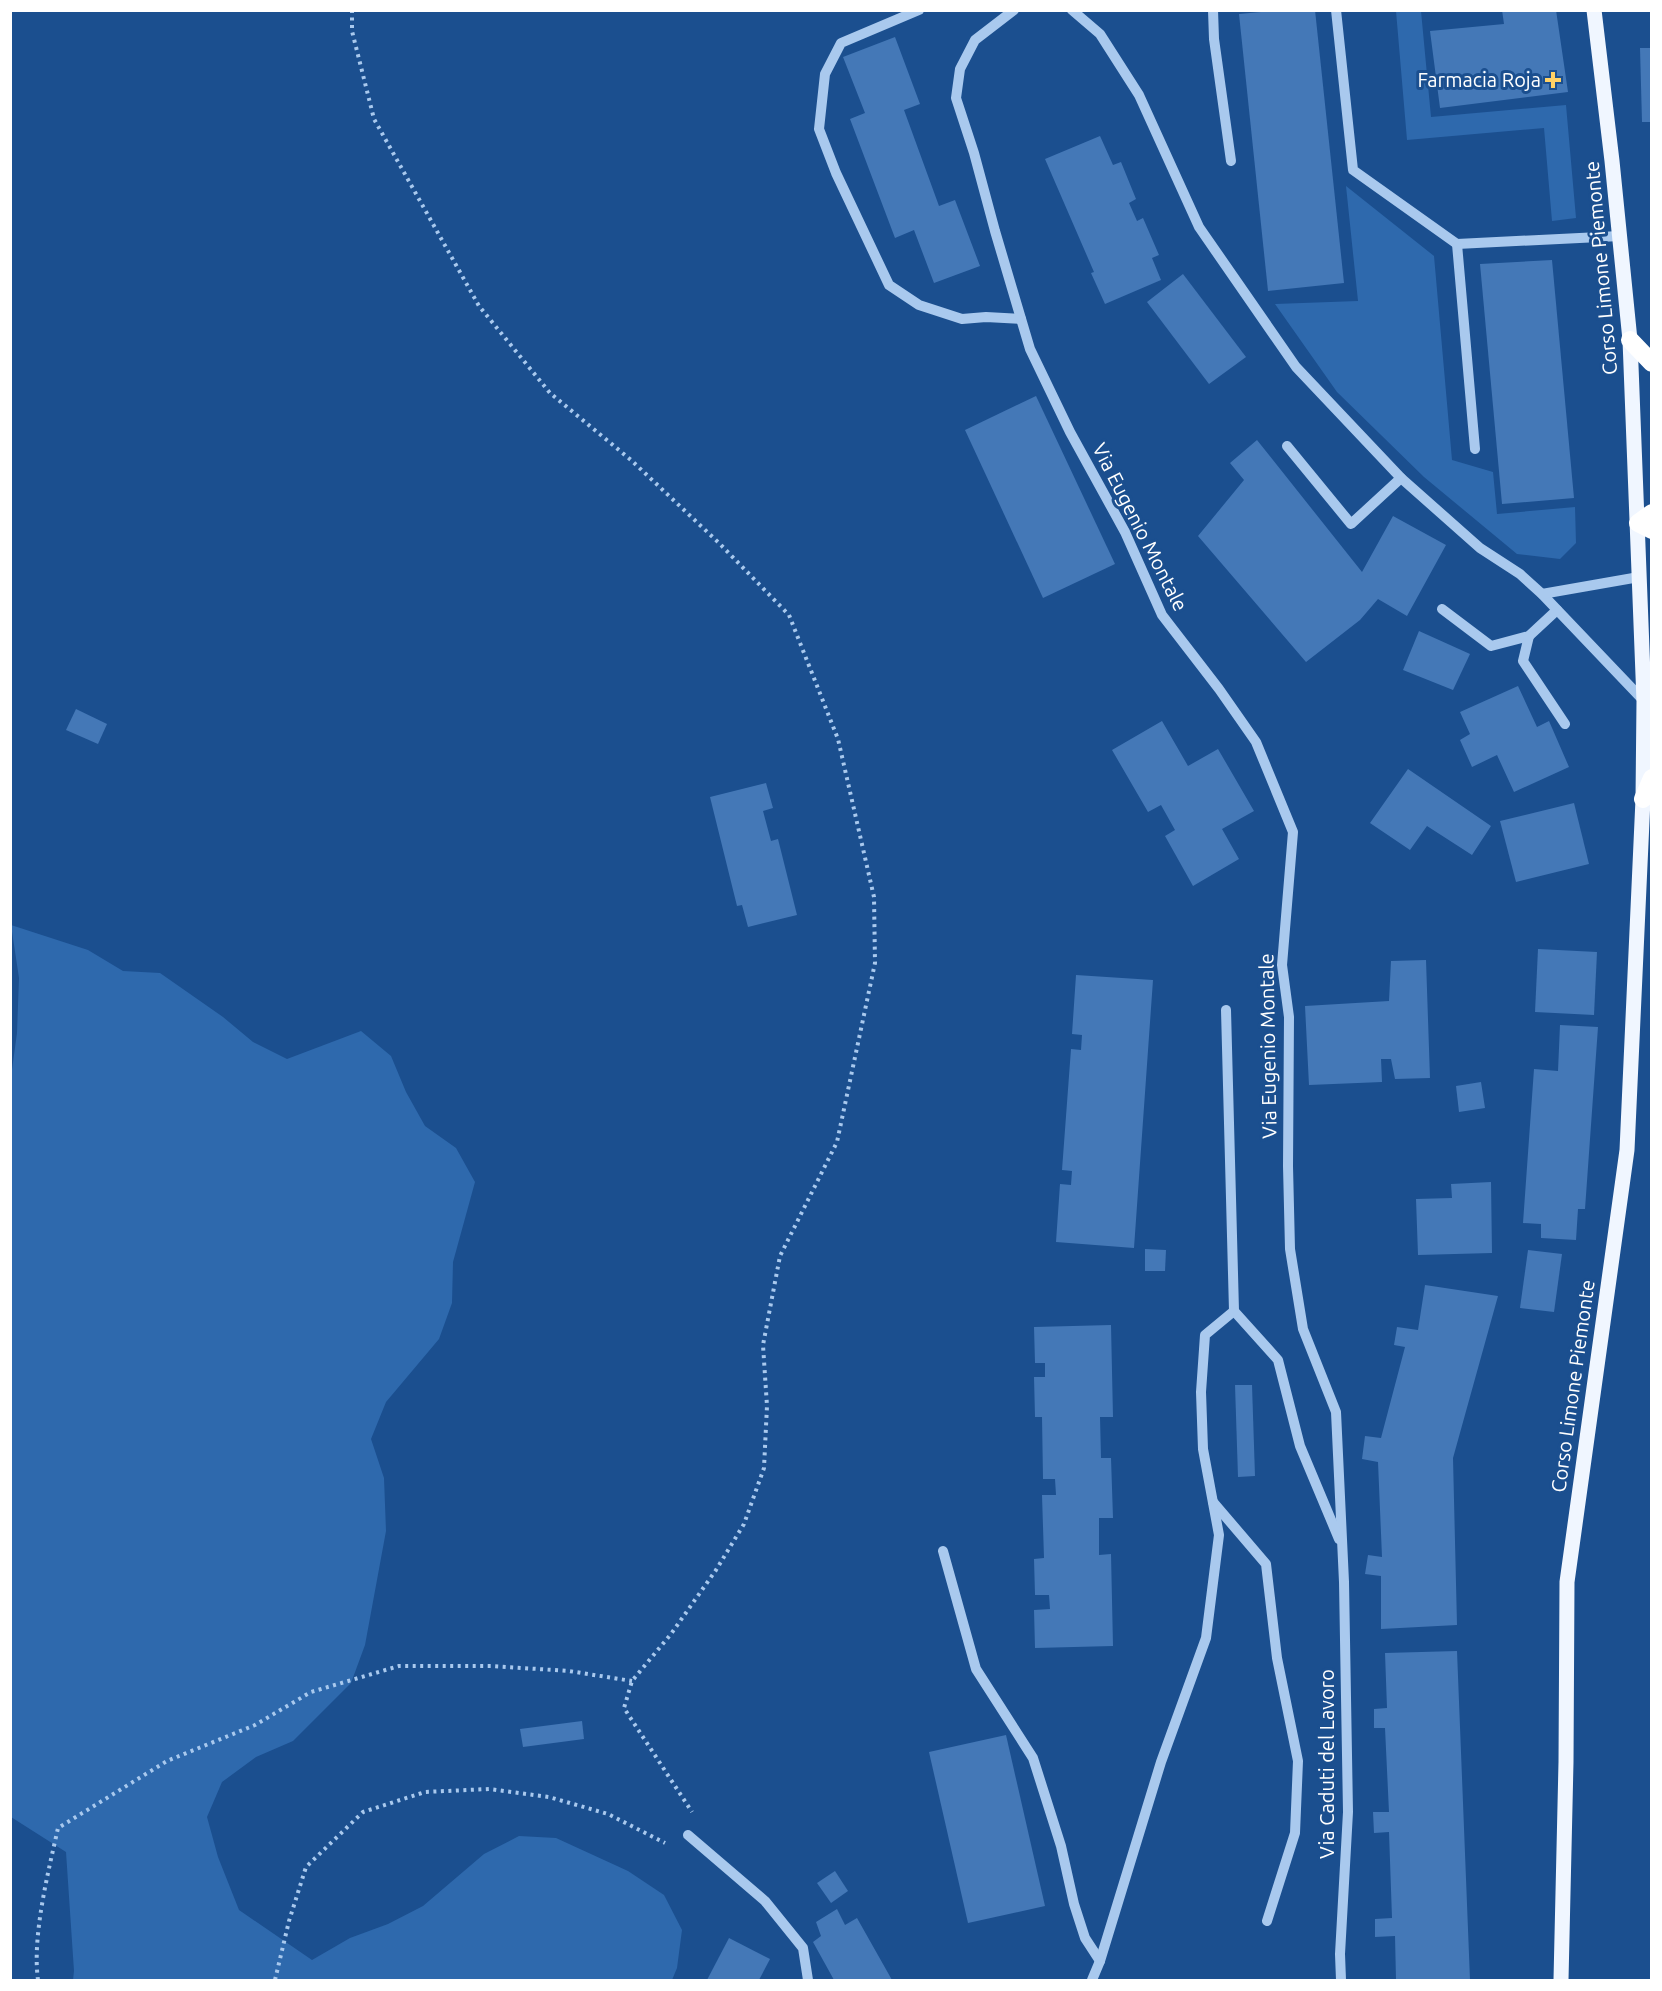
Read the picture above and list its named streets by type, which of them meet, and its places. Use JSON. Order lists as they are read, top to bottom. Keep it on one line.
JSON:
{"streets":{"main road":["Corso Limone Piemonte"],"street":["Via Eugenio Montale","Via Caduti del Lavoro"]},"crossings":[["Via Eugenio Montale","Via Caduti del Lavoro"]],"places":{"health":["Farmacia Roja"]}}
